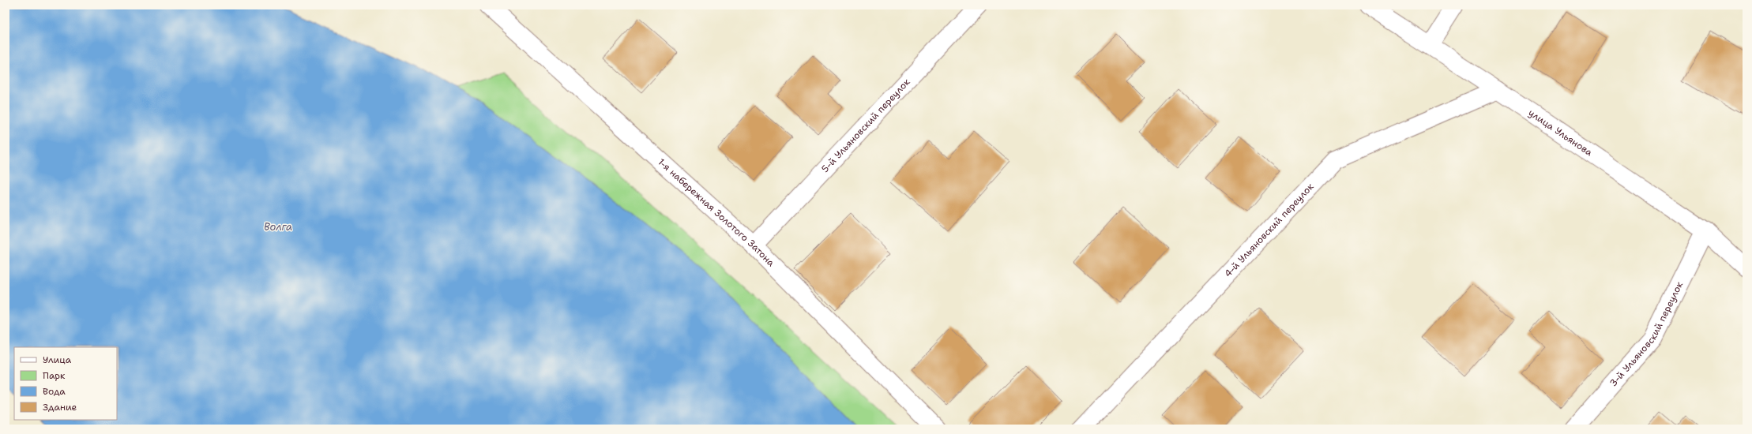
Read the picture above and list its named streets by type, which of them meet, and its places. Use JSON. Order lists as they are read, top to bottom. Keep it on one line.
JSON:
{"streets":{"street":["5-й Ульяновский переулок","улица Ульянова","1-я набережная Золотого Затона","4-й Ульяновский переулок","3-й Ульяновский переулок"]},"crossings":[["5-й Ульяновский переулок","1-я набережная Золотого Затона"],["улица Ульянова","4-й Ульяновский переулок"],["улица Ульянова","3-й Ульяновский переулок"]],"water":["Волга"],"legend":["Улица","Парк","Вода","Здание"]}
